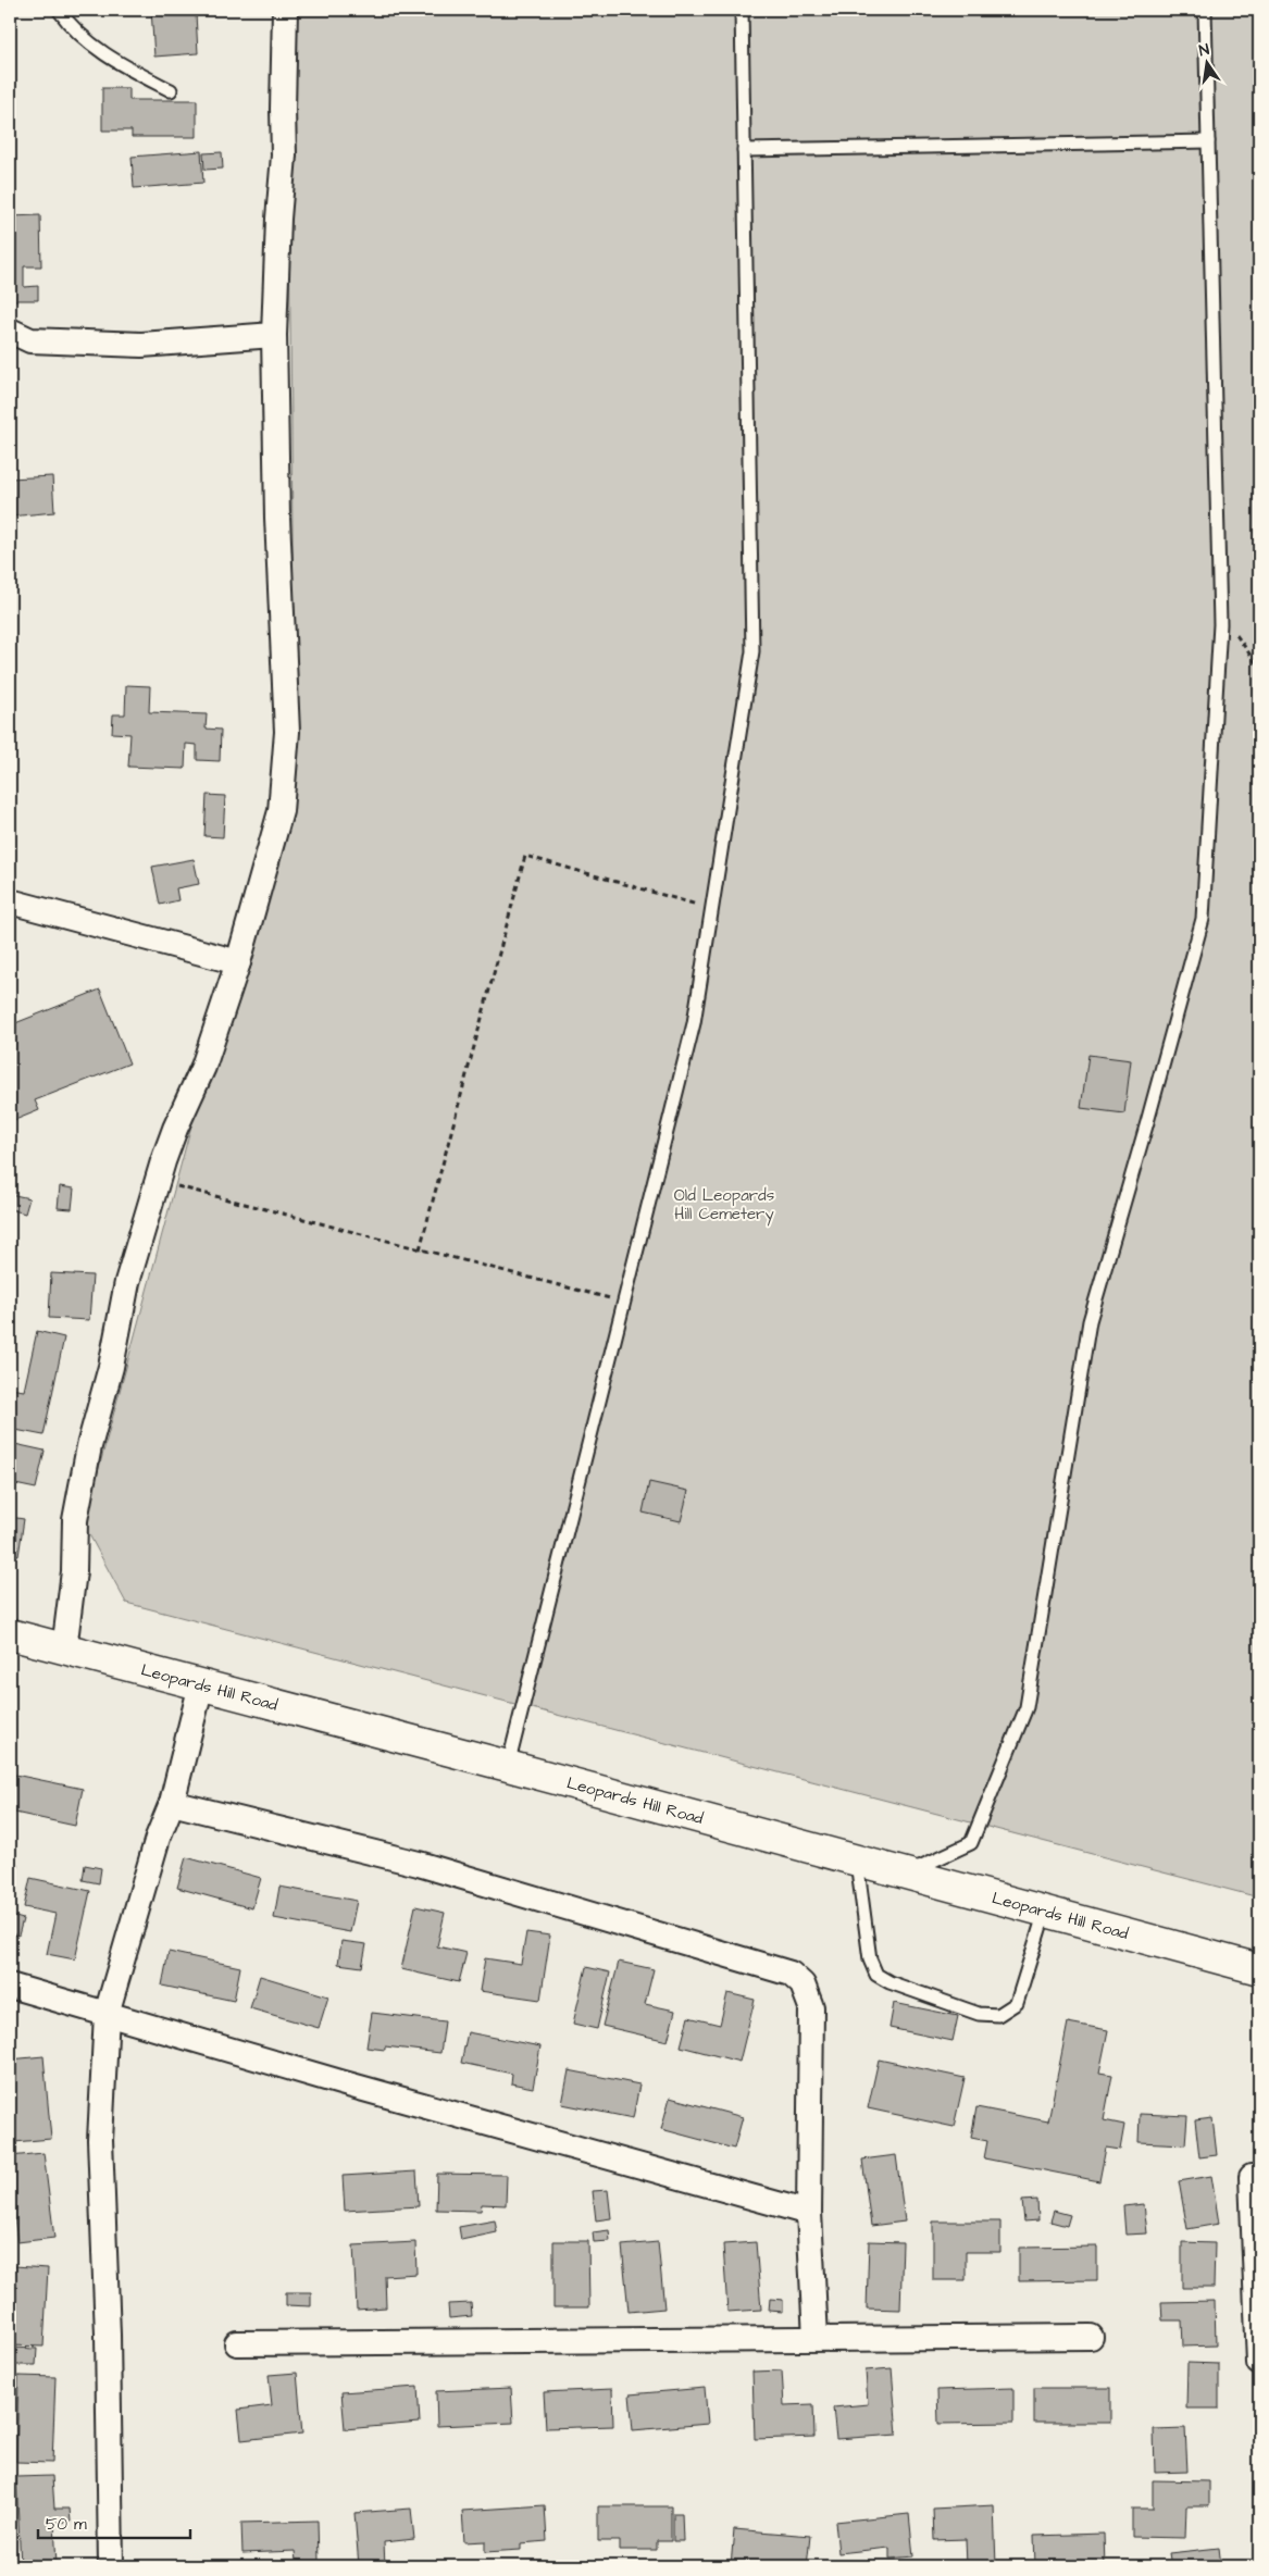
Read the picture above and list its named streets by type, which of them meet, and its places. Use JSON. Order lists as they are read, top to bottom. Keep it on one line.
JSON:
{"streets":{"main road":["Leopards Hill Road"]},"parks":["Old Leopards Hill Cemetery"],"scale_bar":"50 m","north":"top"}
